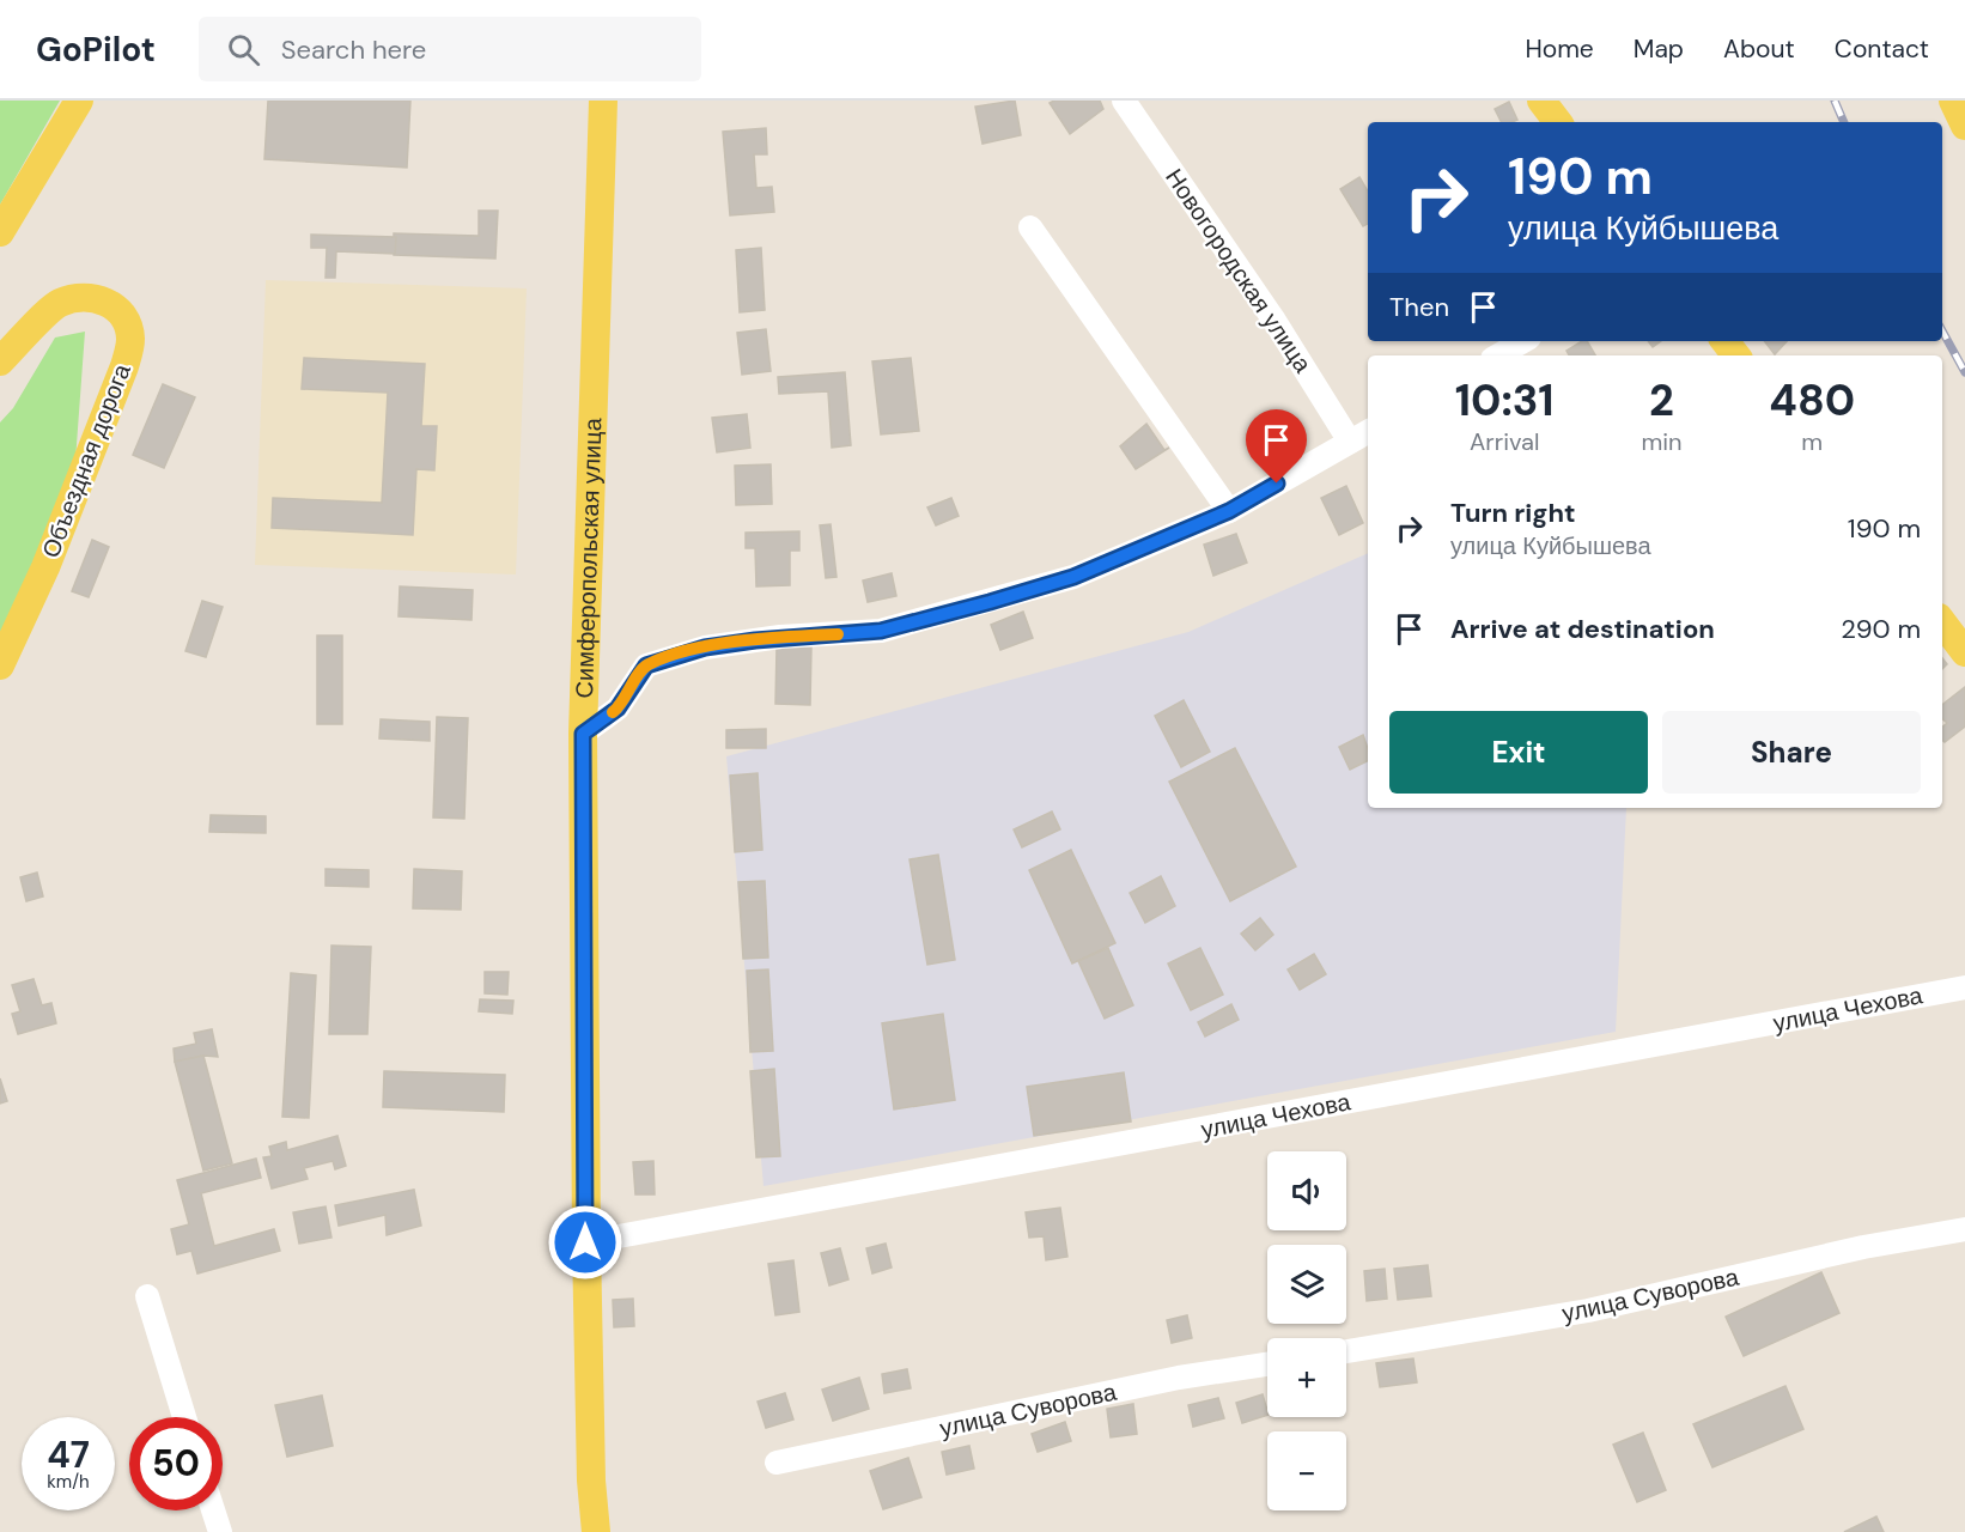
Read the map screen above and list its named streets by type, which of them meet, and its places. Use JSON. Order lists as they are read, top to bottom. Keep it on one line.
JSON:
{"streets":{"main road":["Объездная дорога","Симферопольская улица"],"street":["Новогородская улица","улица Чехова","улица Суворова"]},"crossings":[["Симферопольская улица","улица Чехова"]],"page":{"header":"GoPilot","search":"Search here","nav":["Home","Map","About","Contact"],"turn":["190 m","улица Куйбышева"],"then":"Then","eta":["10:31","Arrival","2","min","480","m"],"list":[{"name":"Turn right","note":"улица Куйбышева","value":"190 m"},{"name":"Arrive at destination","value":"290 m"}],"buttons":["Exit","Share"],"map_buttons":["+","−"],"speed":"47 km/h","limit":"50"}}
